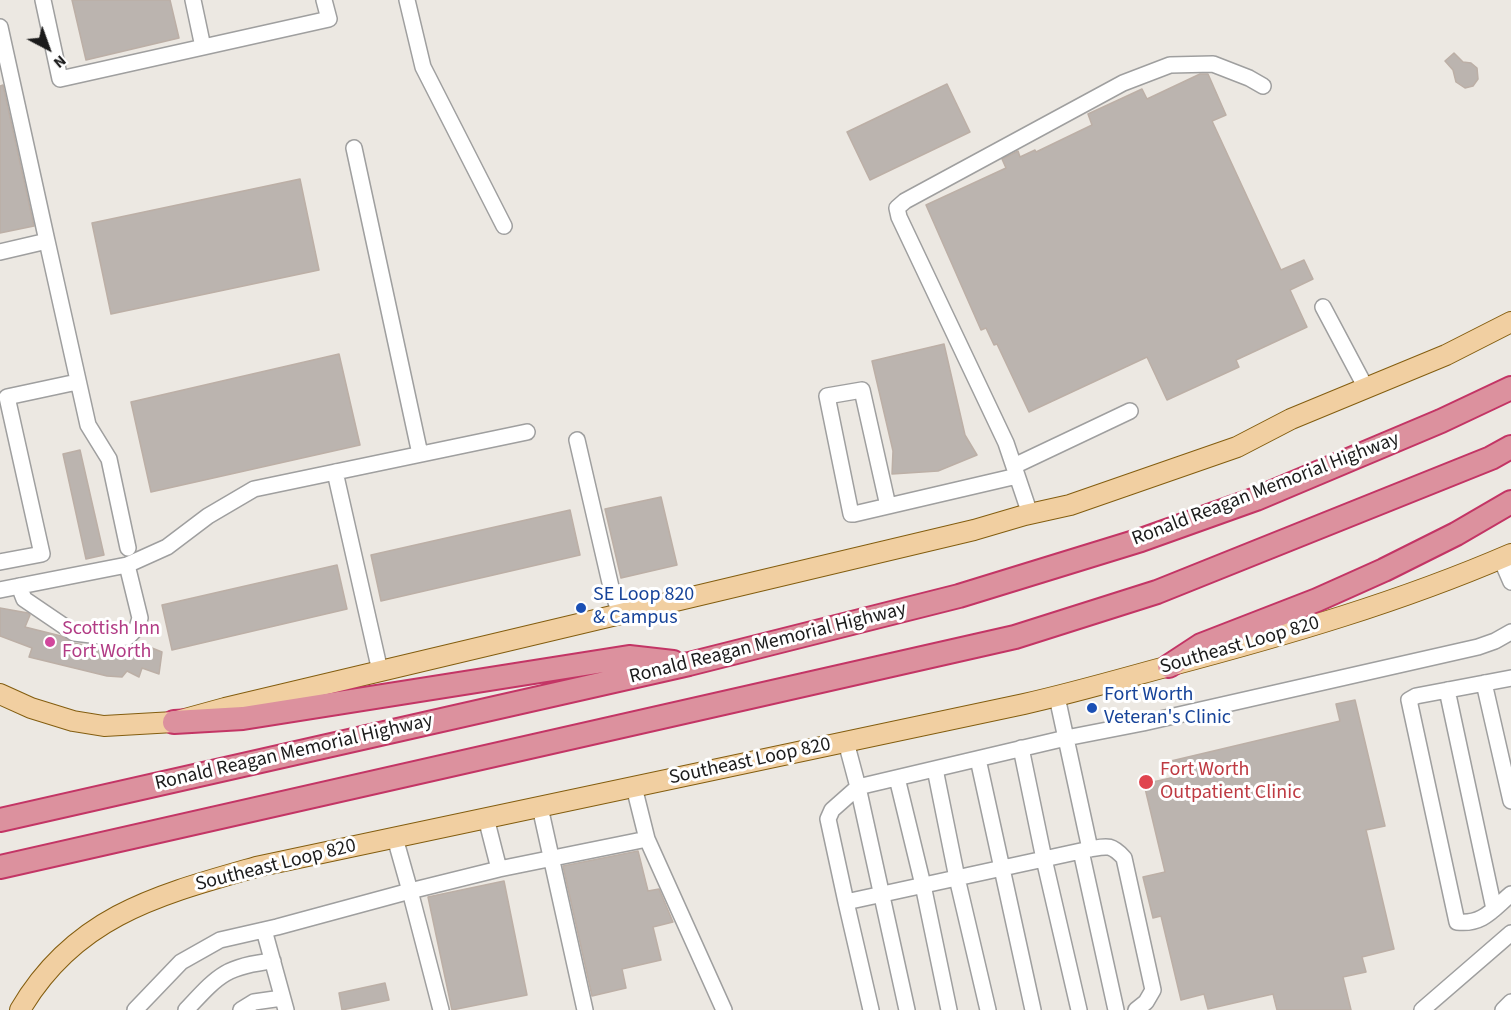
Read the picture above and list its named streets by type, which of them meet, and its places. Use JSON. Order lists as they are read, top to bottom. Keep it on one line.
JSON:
{"streets":{"highway":["Ronald Reagan Memorial Highway"],"main road":["Southeast Loop 820"]},"places":["SE Loop 820 & Campus","Scottish Inn Fort Worth","Fort Worth Veteran's Clinic","Fort Worth Outpatient Clinic"],"north":"bottom right"}
